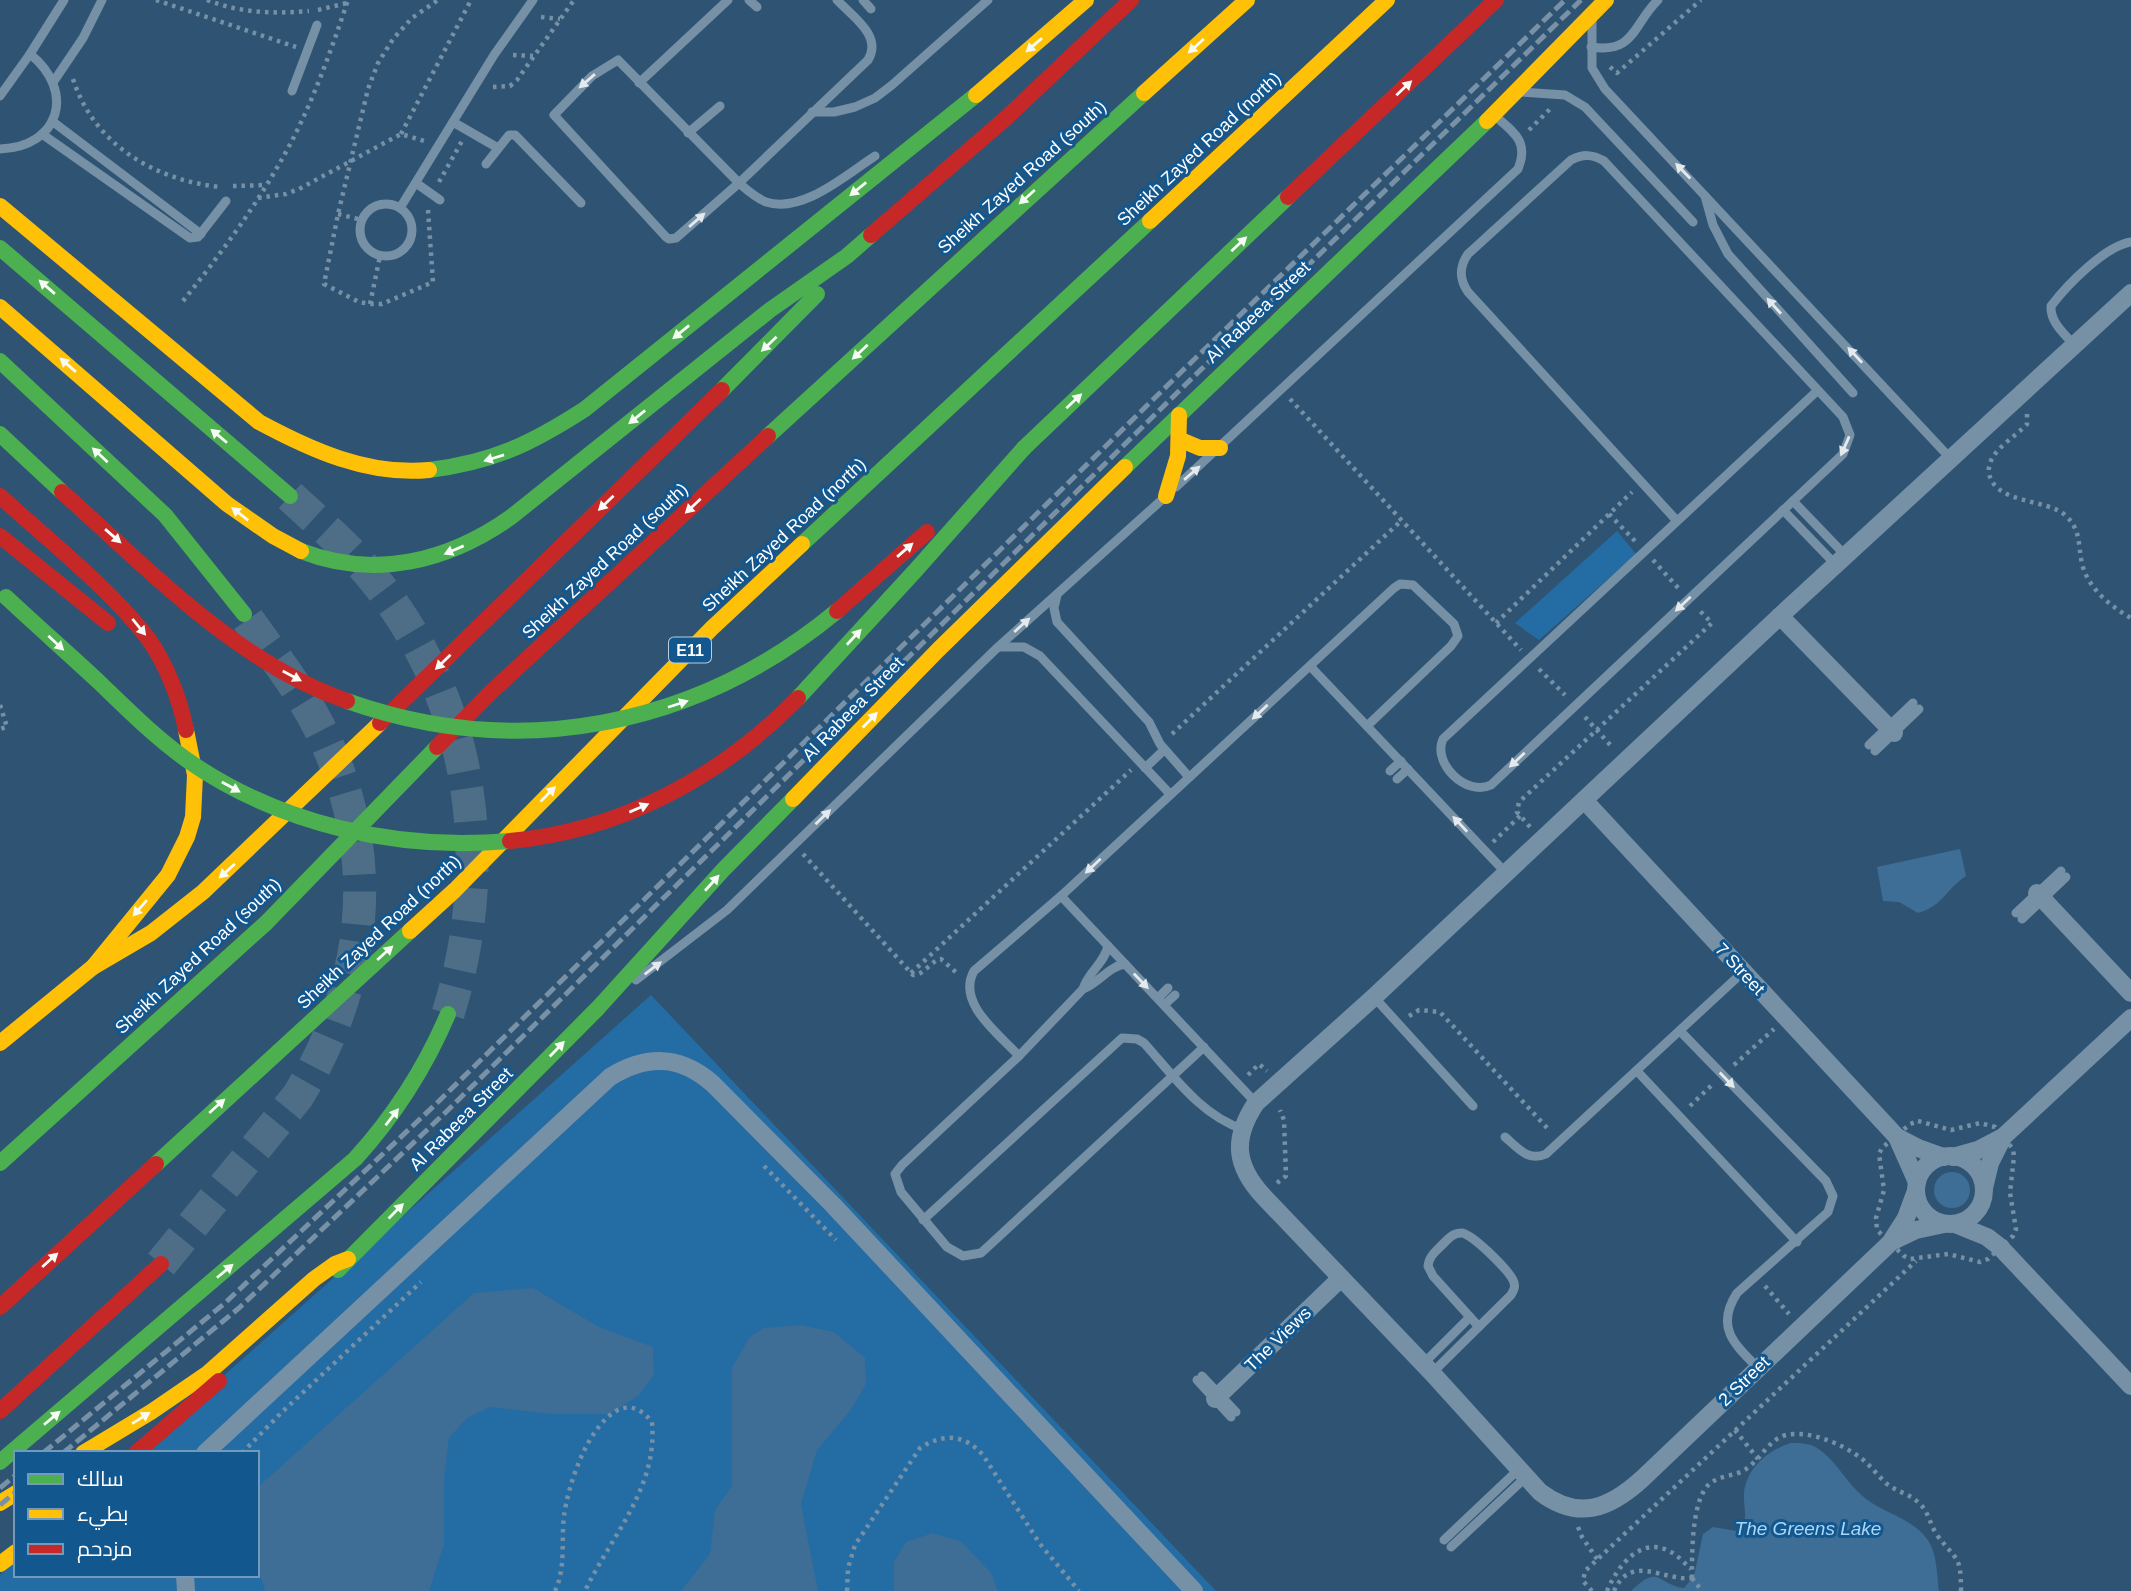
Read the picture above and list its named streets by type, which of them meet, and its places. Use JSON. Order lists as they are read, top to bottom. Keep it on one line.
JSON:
{"streets":{"main road":["Sheikh Zayed Road (north)","Sheikh Zayed Road (south)","Al Rabeea Street","E11"],"street":["7 Street","The Views","2 Street"]},"crossings":[["7 Street","2 Street"]],"water":["The Greens Lake"],"legend":["سالك","بطيء","مزدحم"]}
